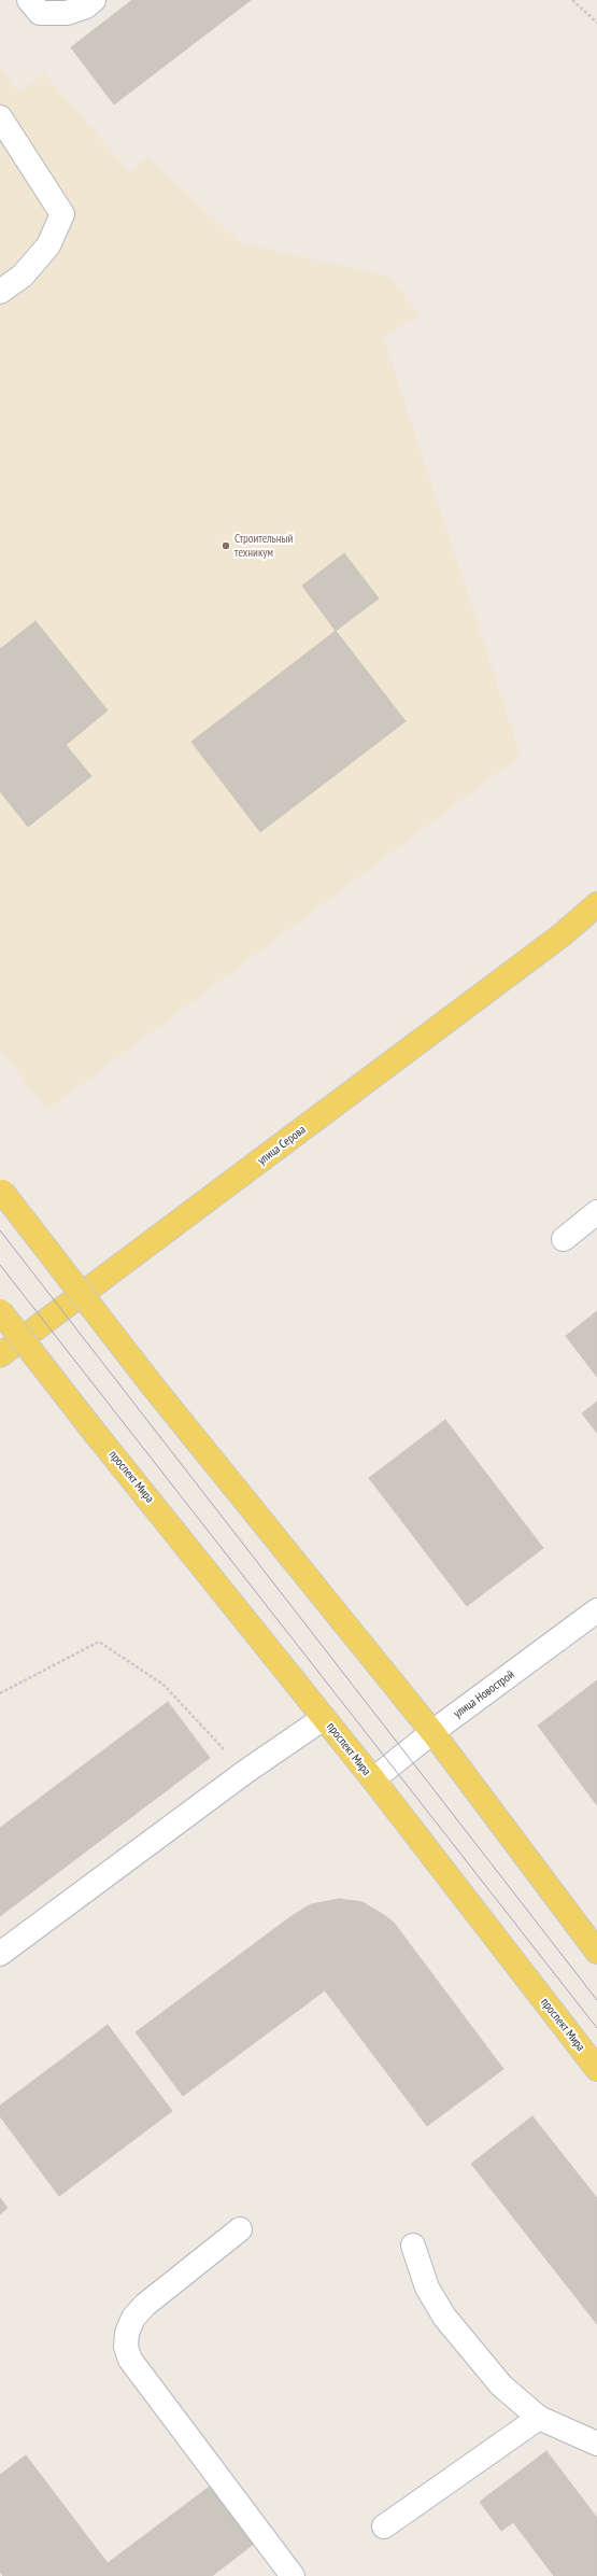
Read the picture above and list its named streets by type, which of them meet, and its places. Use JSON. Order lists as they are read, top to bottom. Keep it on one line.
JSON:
{"streets":{"main road":["улица Серова","проспект Мира"],"street":["улица Новострой"]},"crossings":[["проспект Мира","улица Новострой"]],"places":["Строительный техникум"]}
